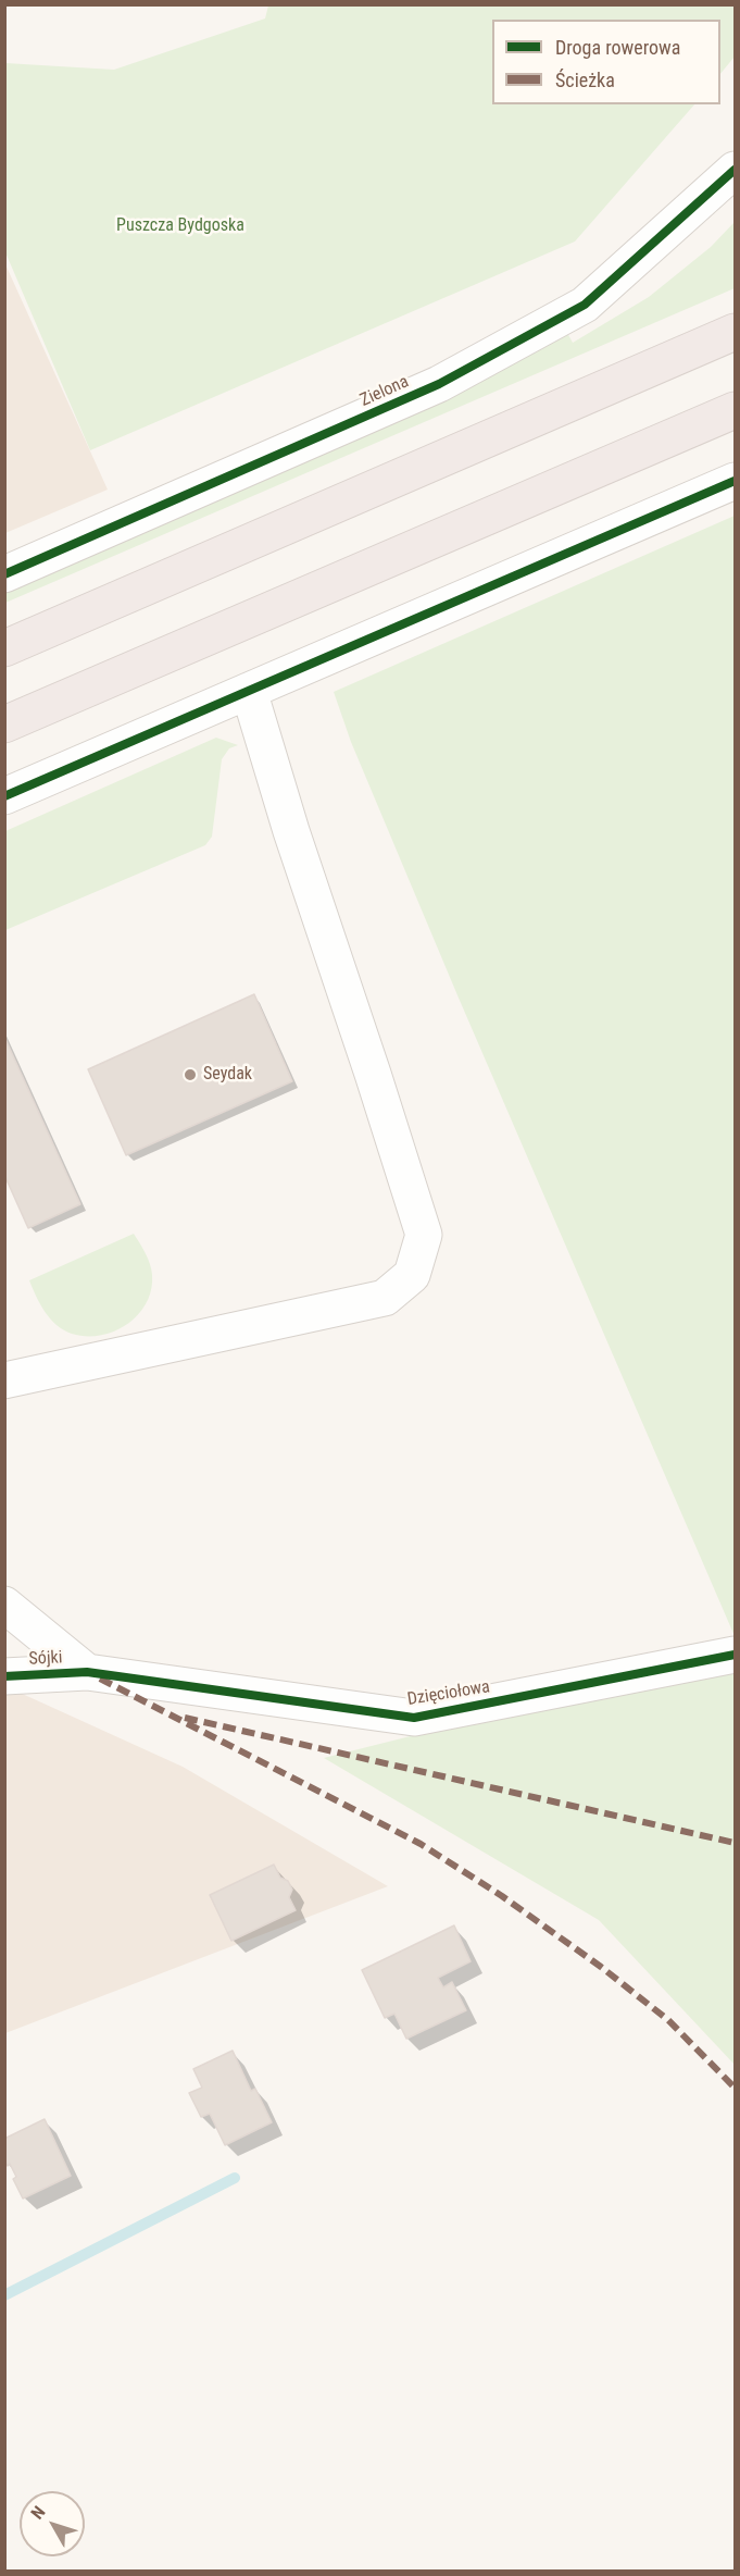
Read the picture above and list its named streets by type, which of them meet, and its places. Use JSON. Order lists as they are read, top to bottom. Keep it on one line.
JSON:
{"streets":{"street":["Zielona","Sójki","Dzięciołowa"]},"crossings":[["Sójki","Dzięciołowa"]],"parks":["Puszcza Bydgoska"],"places":["Seydak"],"legend":["Droga rowerowa","Ścieżka"],"north":"top left"}
